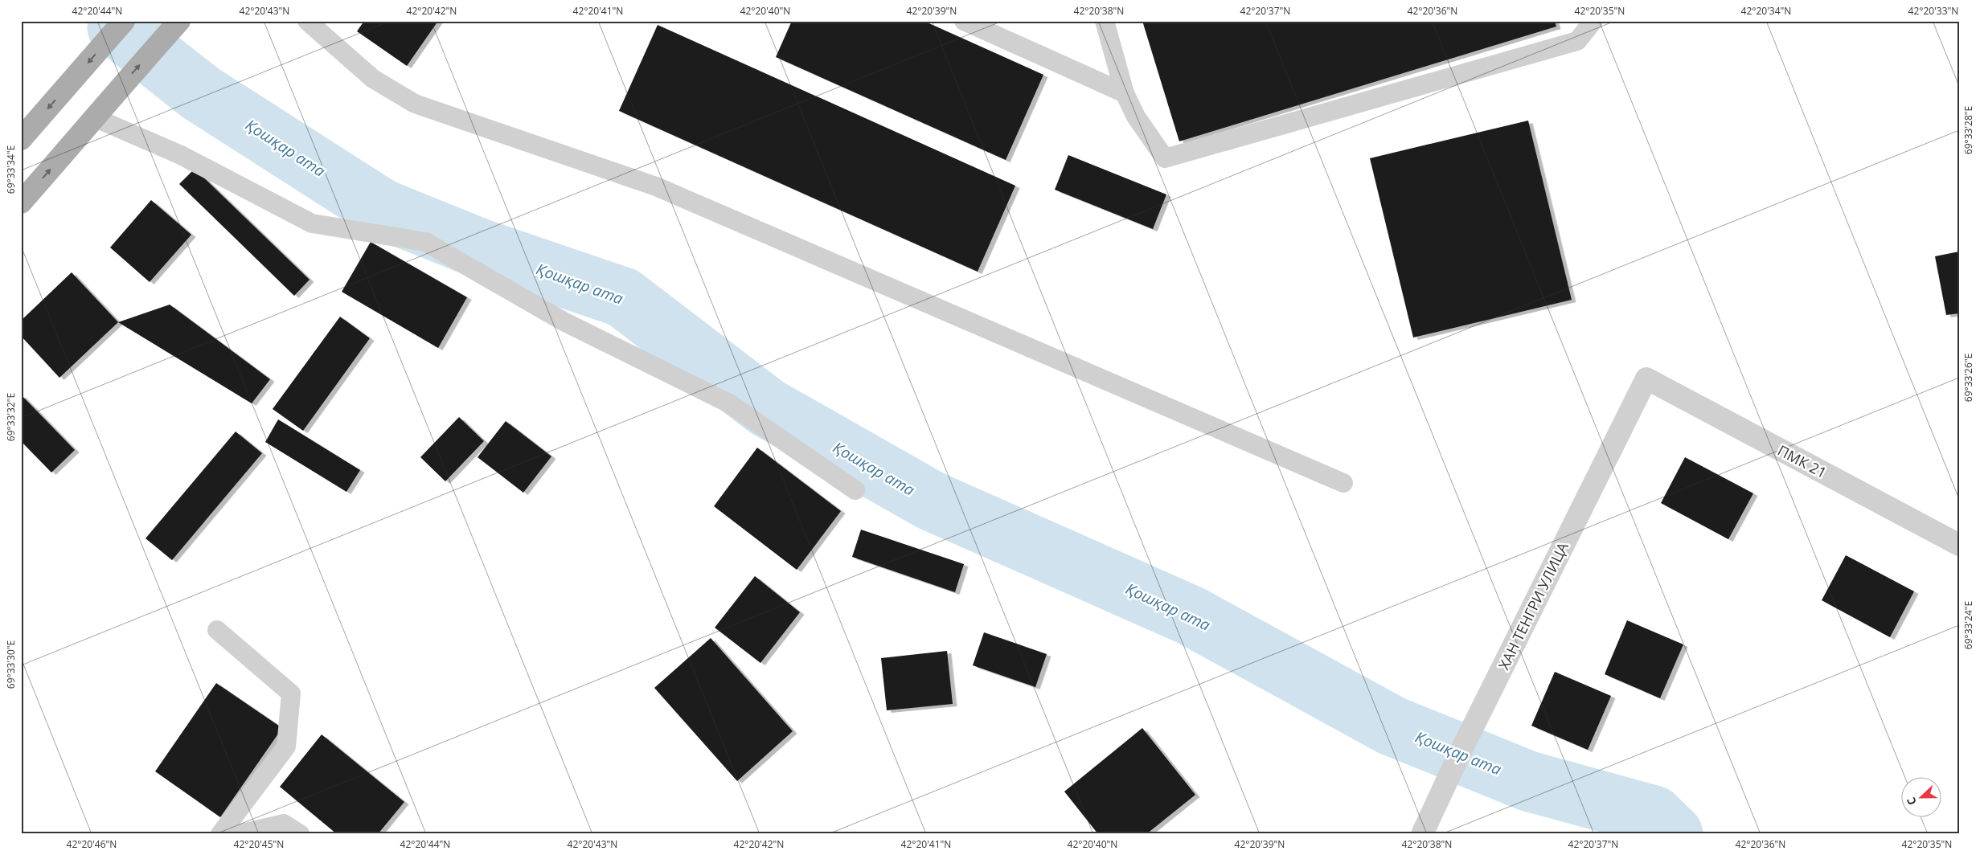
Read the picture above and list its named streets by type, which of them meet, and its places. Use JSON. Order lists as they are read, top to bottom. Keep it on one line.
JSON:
{"streets":{"street":["ПМК 21","ХАН ТЕНГРИ УЛИЦА"]},"crossings":[["ПМК 21","ХАН ТЕНГРИ УЛИЦА"]],"water":["Қошқар ата"],"north":"left","coordinates":["42°20'44\"N","42°20'43\"N","42°20'42\"N","42°20'41\"N","42°20'40\"N","42°20'39\"N","42°20'38\"N","42°20'37\"N","42°20'36\"N","42°20'35\"N","42°20'34\"N","42°20'33\"N","69°33'28\"E","69°33'34\"E","69°33'26\"E","69°33'32\"E","69°33'24\"E","69°33'30\"E","42°20'46\"N","42°20'45\"N"]}
